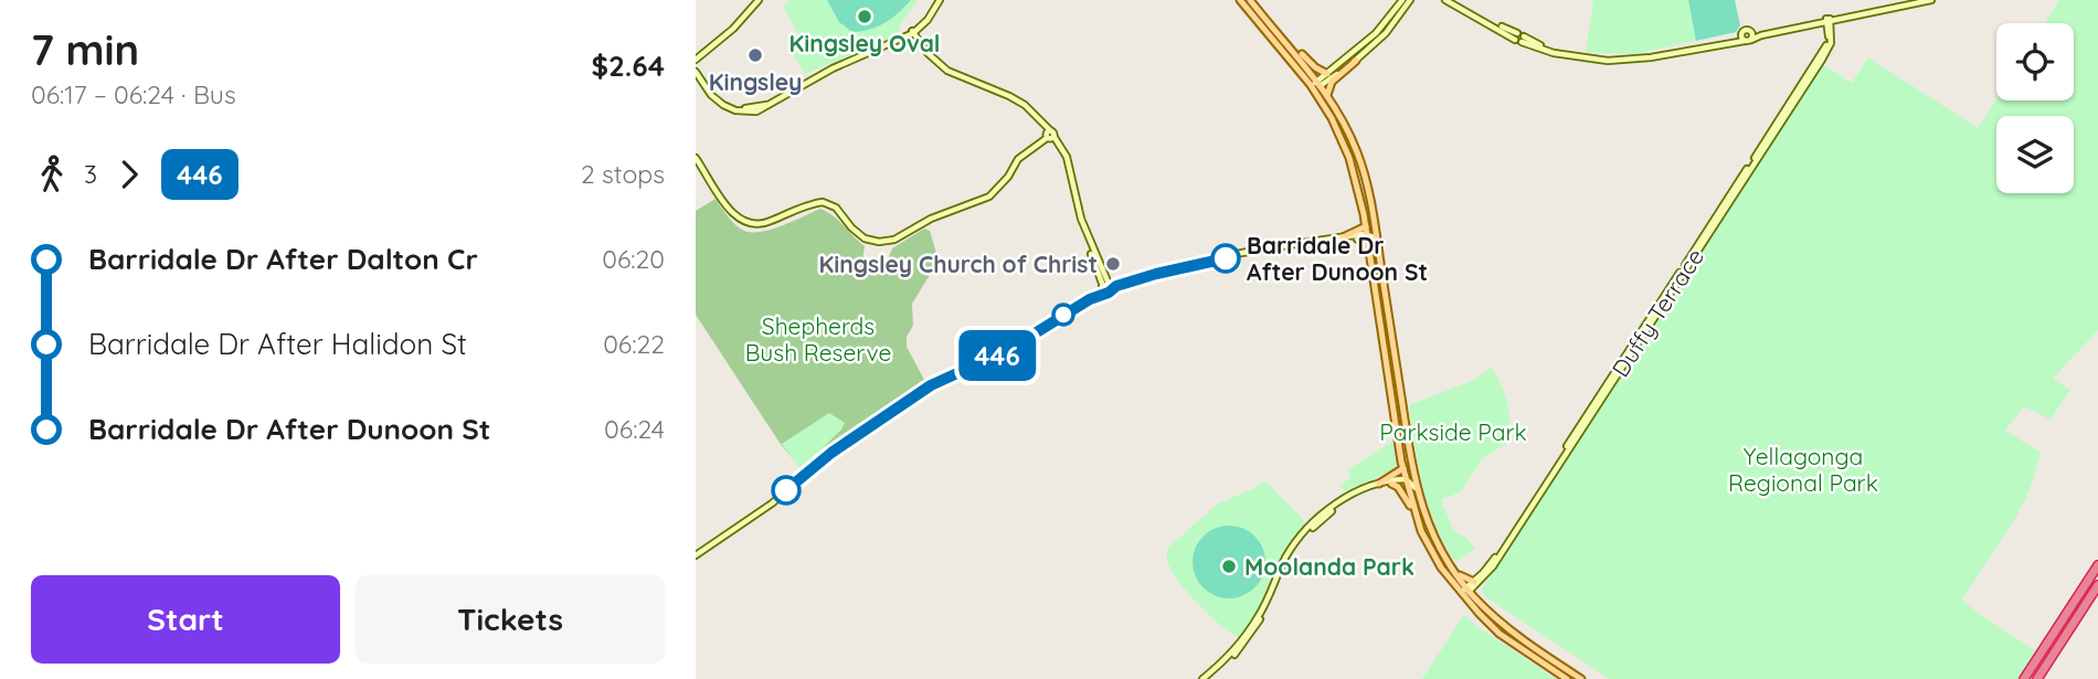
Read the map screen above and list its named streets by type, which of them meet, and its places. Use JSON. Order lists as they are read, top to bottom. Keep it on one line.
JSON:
{"streets":{"street":["Duffy Terrace"]},"parks":["Shepherds Bush Reserve","Parkside Park","Yellagonga Regional Park"],"places":["Kingsley Oval","Kingsley","Barridale Dr After Dunoon St","Kingsley Church of Christ","Moolanda Park"],"lines":["bus line 446"],"page":{"heading":["7 min","06:17 – 06:24 · Bus","$2.64"],"on_map":"446","legs":["3","446","2 stops"],"list":[{"name":"Barridale Dr After Dalton Cr","value":"06:20"},{"name":"Barridale Dr After Halidon St","value":"06:22"},{"name":"Barridale Dr After Dunoon St","value":"06:24"}],"buttons":["Start","Tickets"]}}
